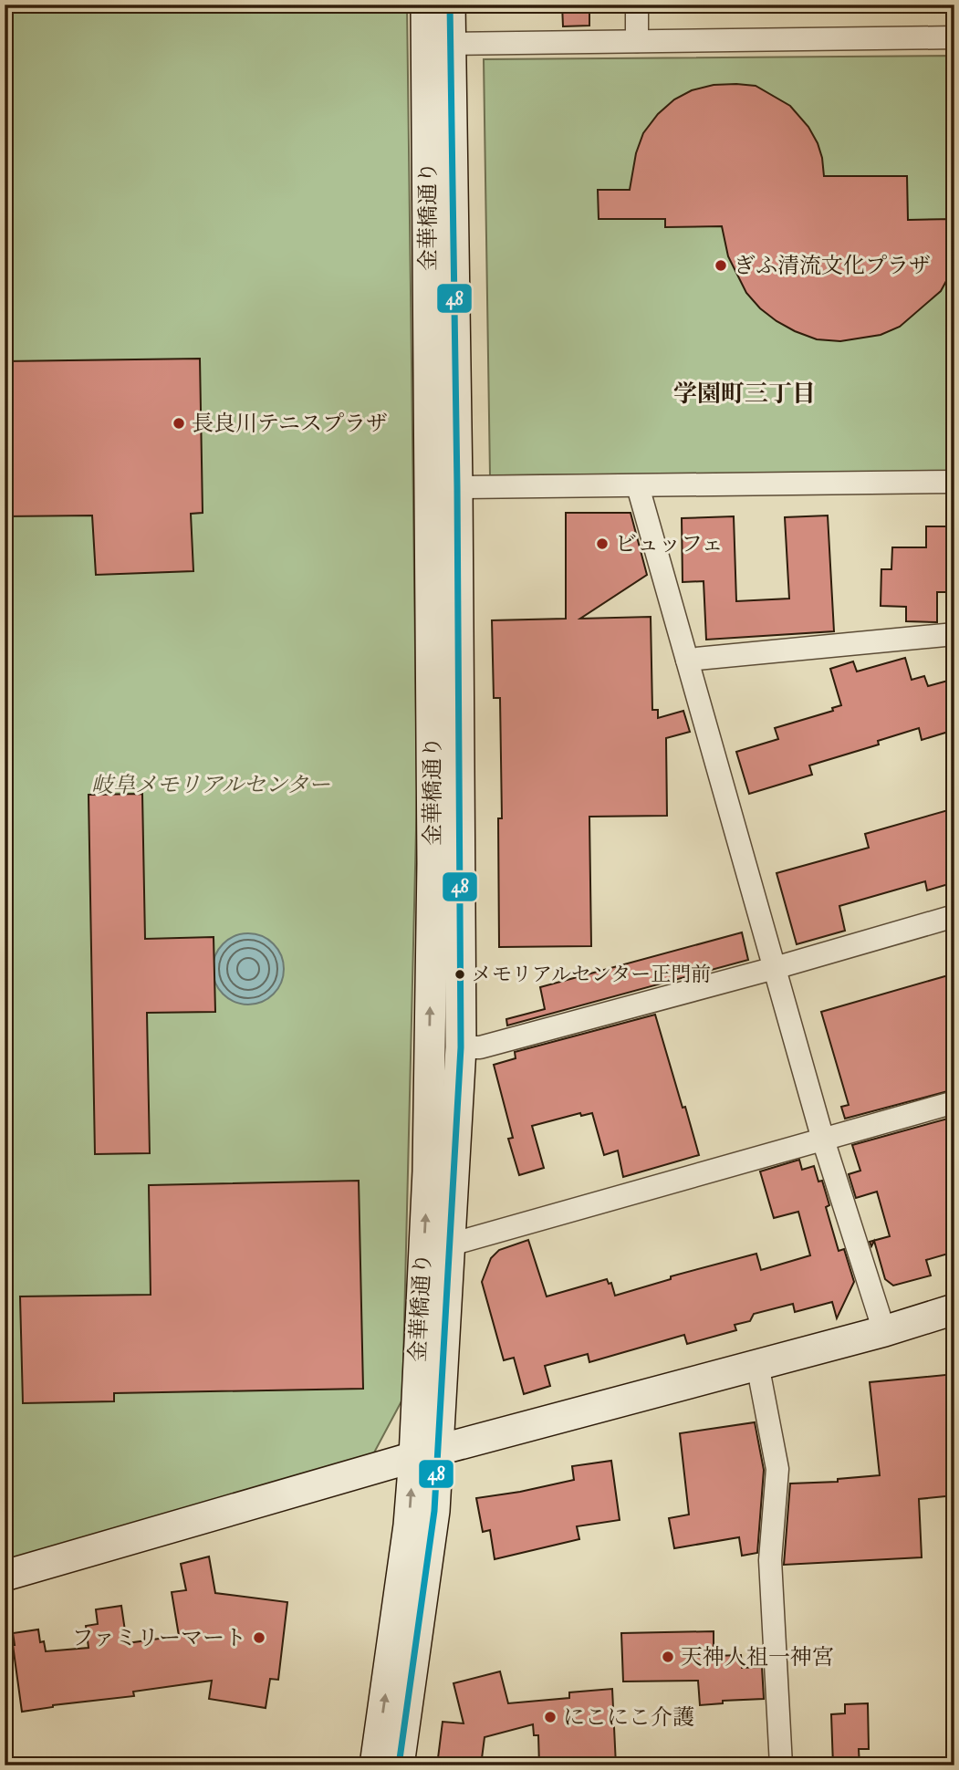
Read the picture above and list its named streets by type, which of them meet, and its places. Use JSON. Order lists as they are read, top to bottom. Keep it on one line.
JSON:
{"streets":{"street":["金華橋通り"]},"districts":["学園町三丁目"],"parks":["岐阜メモリアルセンター"],"places":["ぎふ清流文化プラザ","長良川テニスプラザ","ビュッフェ","メモリアルセンター正門前","ファミリーマート","天神人祖一神宮","にこにこ介護"],"lines":["transit line 48"]}
